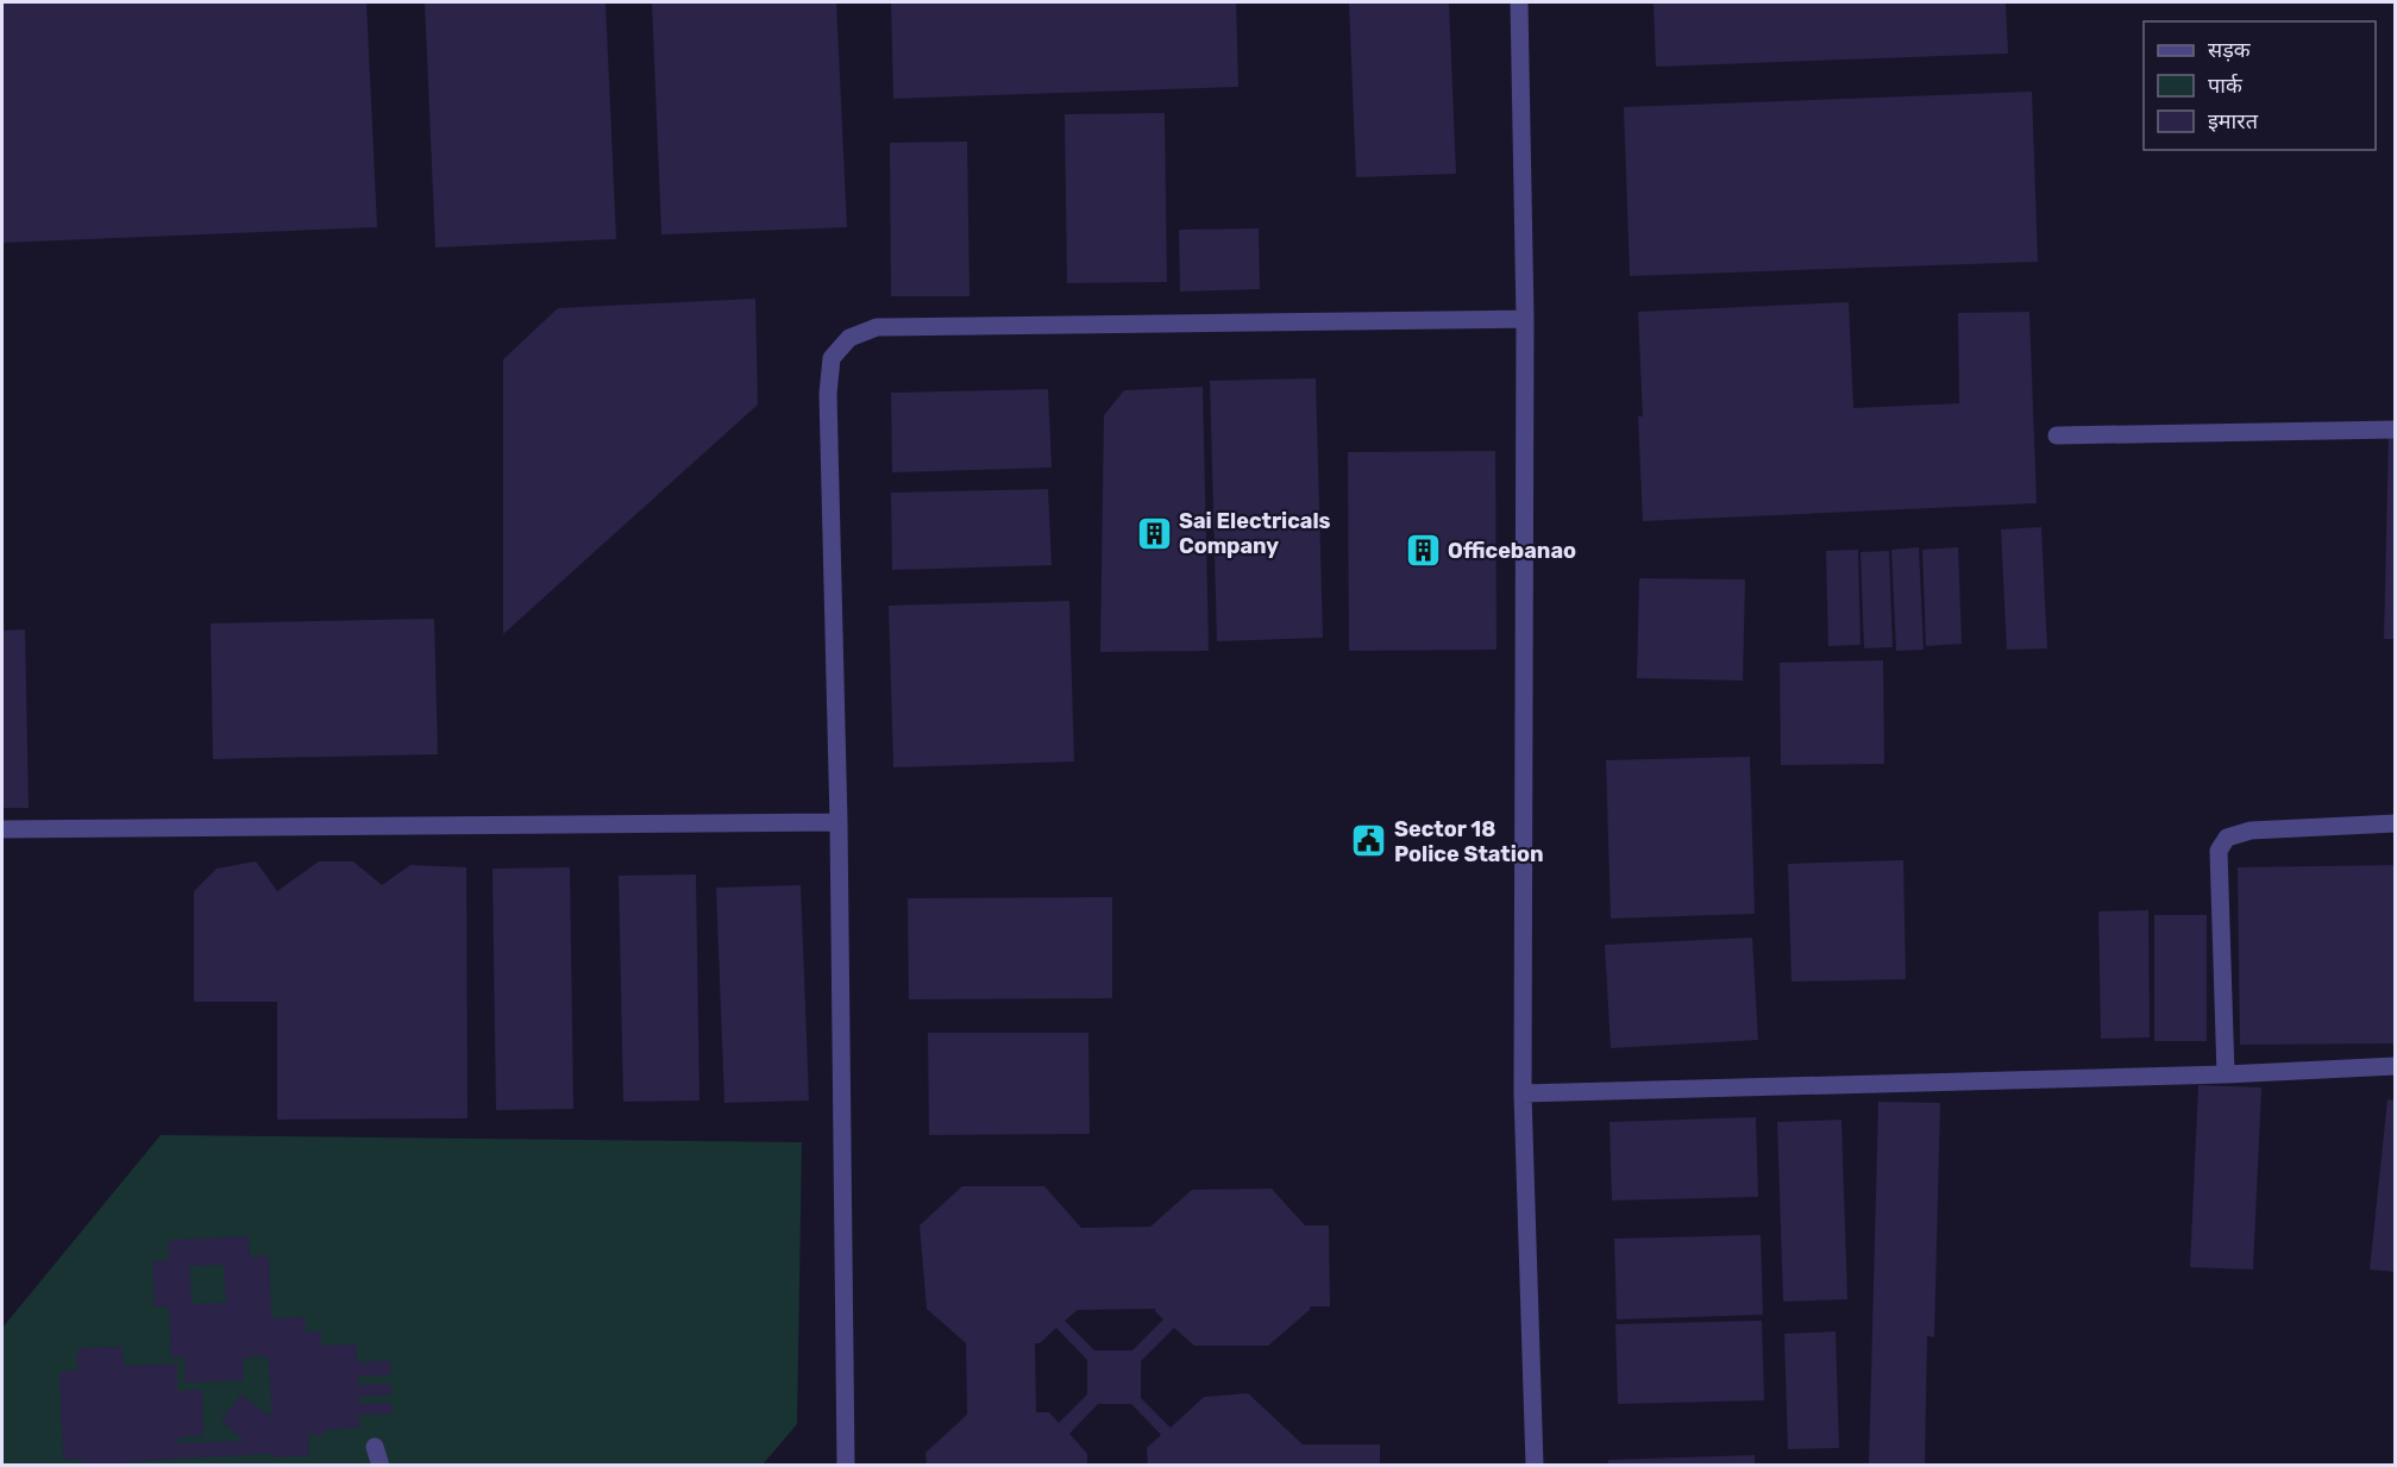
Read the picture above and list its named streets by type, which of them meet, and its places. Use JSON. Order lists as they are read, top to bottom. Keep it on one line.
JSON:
{"places":{"building":["Sai Electricals Company","Officebanao"],"public building":["Sector 18 Police Station"]},"legend":["सड़क","पार्क","इमारत"]}
